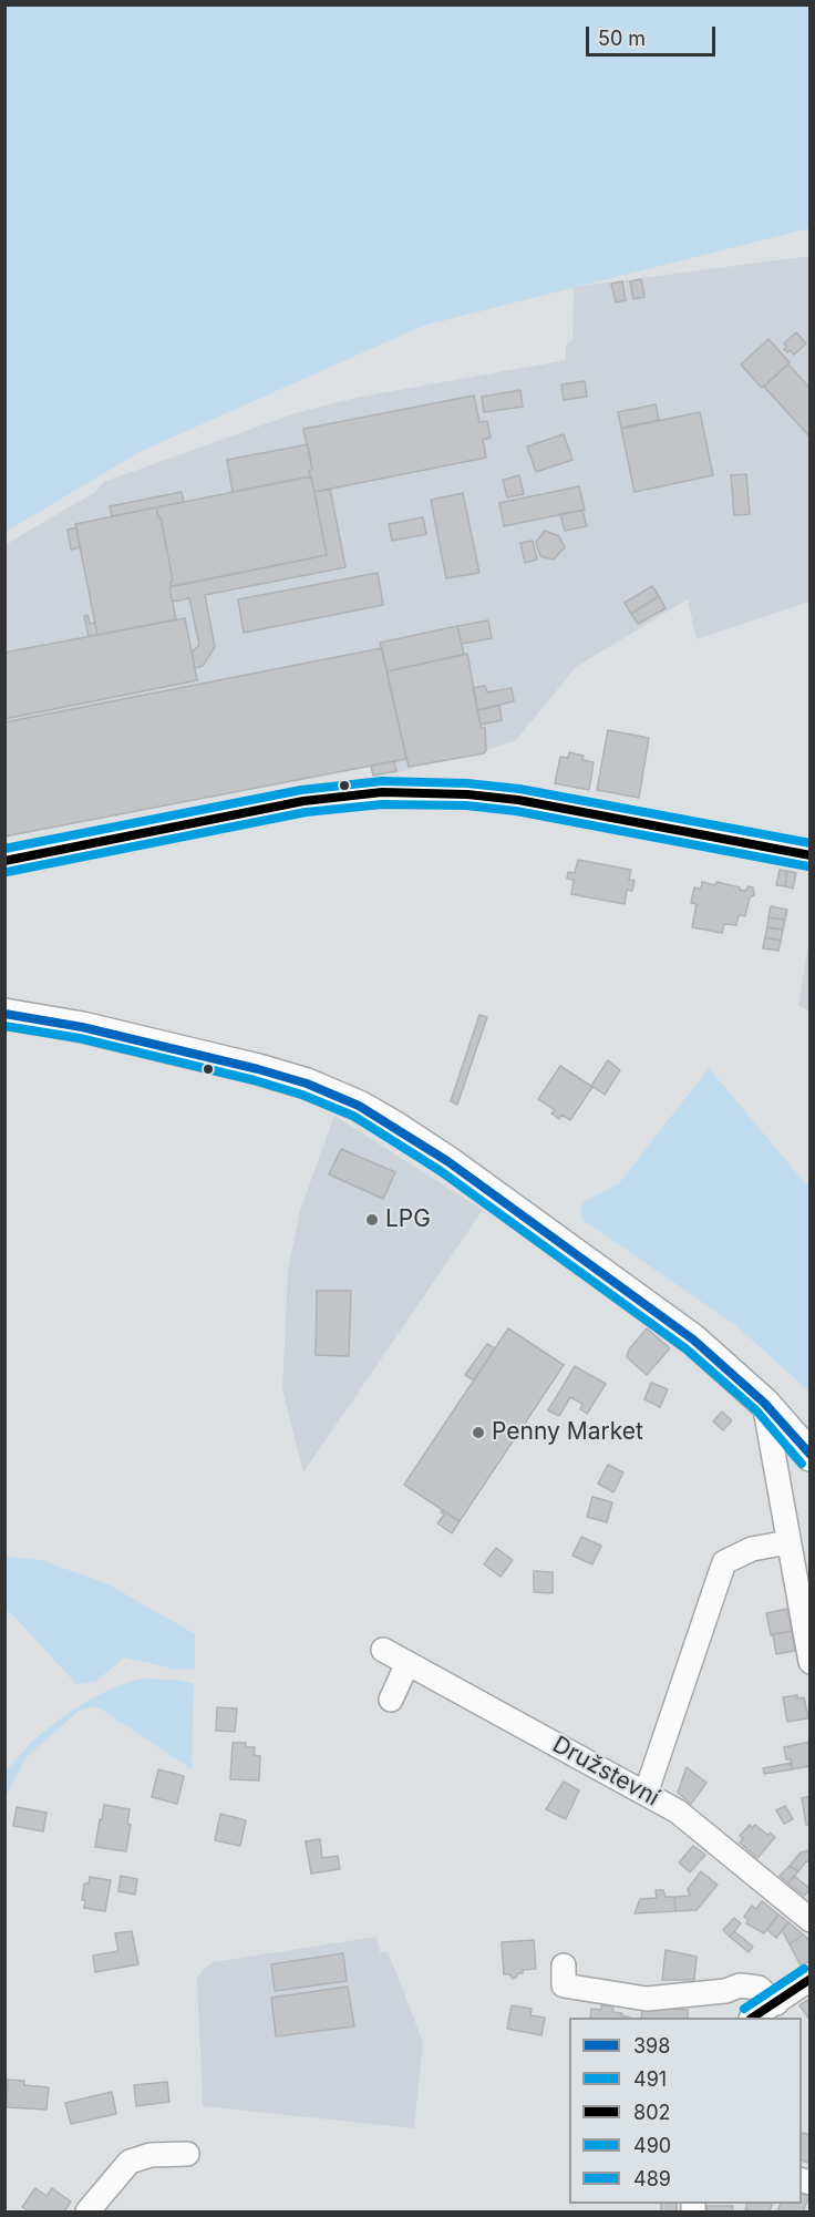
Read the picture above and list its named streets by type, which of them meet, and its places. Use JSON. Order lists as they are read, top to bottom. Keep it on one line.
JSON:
{"streets":{"street":["Družstevní"]},"places":["LPG","Penny Market"],"lines":["transit line 489","transit line 802","transit line 490","transit line 398","transit line 491"],"legend":["398","491","802","490","489"],"scale_bar":"50 m"}
